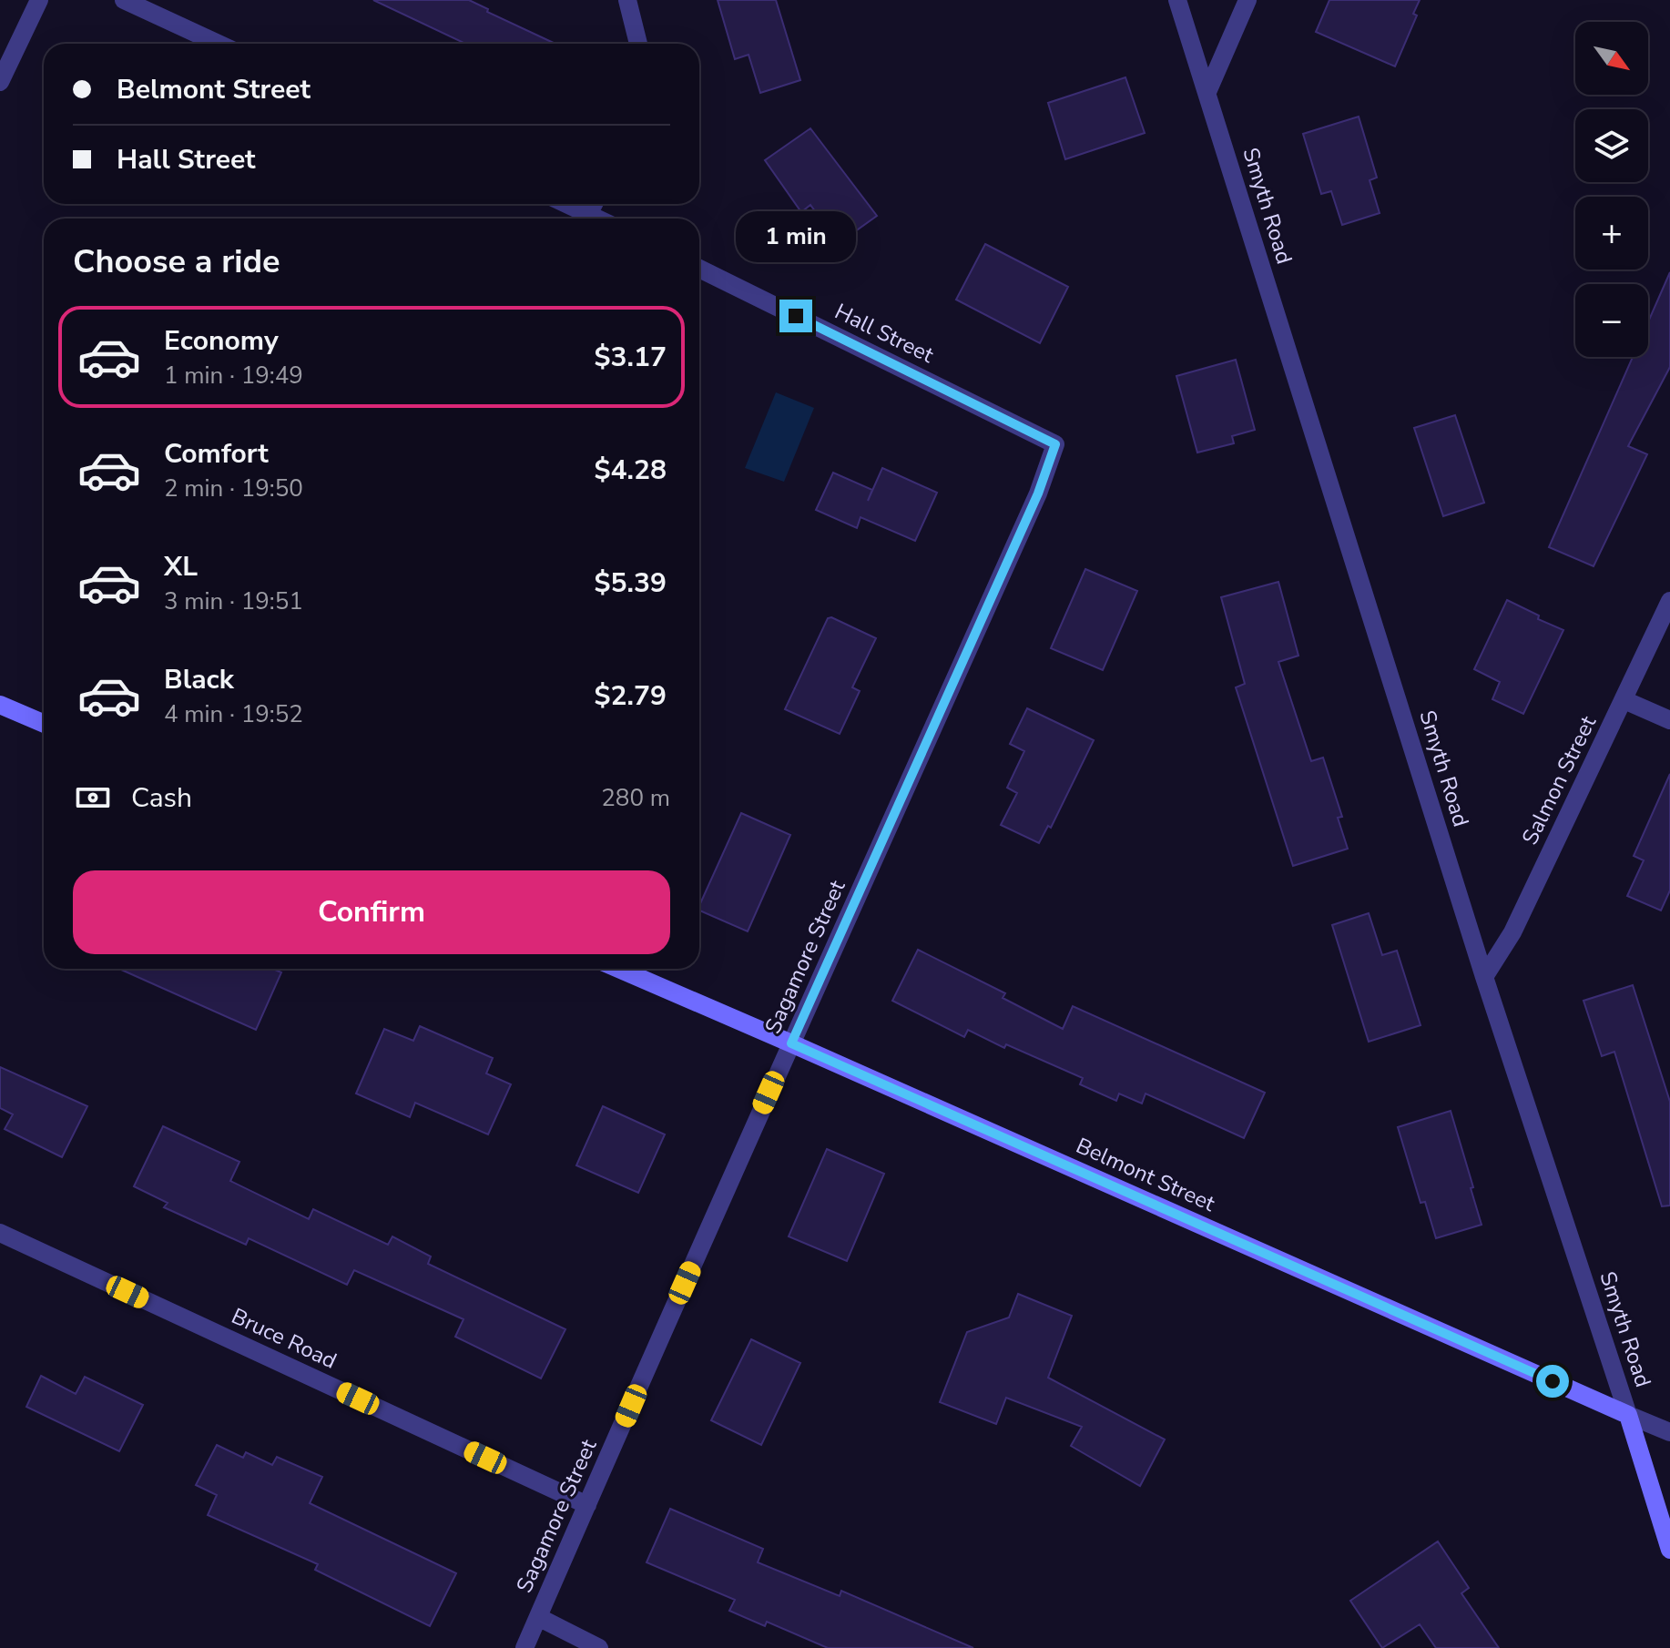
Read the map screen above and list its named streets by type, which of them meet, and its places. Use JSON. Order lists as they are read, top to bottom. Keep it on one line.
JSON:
{"streets":{"street":["Smyth Road","Hall Street","Salmon Street","Sagamore Street","Belmont Street","Bruce Road"]},"crossings":[["Smyth Road","Salmon Street"],["Smyth Road","Belmont Street"],["Hall Street","Sagamore Street"],["Sagamore Street","Belmont Street"],["Sagamore Street","Bruce Road"]],"north":"bottom right","page":{"map_buttons":["+","−"],"banner":["Belmont Street","Hall Street"],"bubble":"1 min","heading":"Choose a ride","list":[{"name":"Economy","note":"1 min · 19:49","value":"$3.17"},{"name":"Comfort","note":"2 min · 19:50","value":"$4.28"},{"name":"XL","note":"3 min · 19:51","value":"$5.39"},{"name":"Black","note":"4 min · 19:52","value":"$2.79"}],"pay":["Cash","280 m"],"buttons":"Confirm"}}
